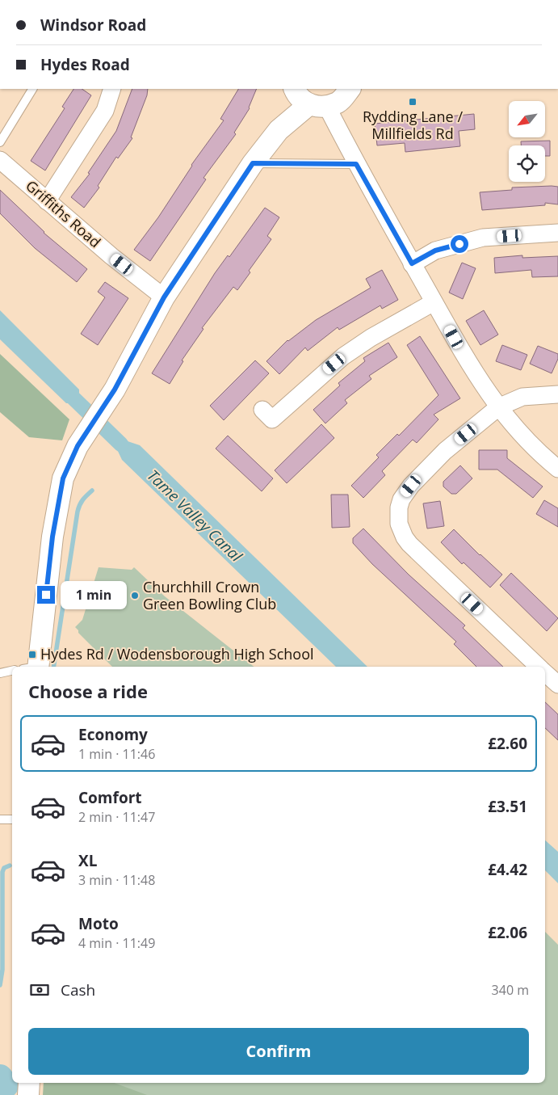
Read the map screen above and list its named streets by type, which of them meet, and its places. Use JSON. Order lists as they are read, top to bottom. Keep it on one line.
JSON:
{"streets":{"street":["Griffiths Road"]},"water":["Tame Valley Canal"],"places":{"transit":["Rydding Lane / Millfields Rd","Hydes Rd / Wodensborough High School"],"other":["Churchhill Crown Green Bowling Club"]},"north":"bottom left","page":{"banner":["Windsor Road","Hydes Road"],"bubble":"1 min","heading":"Choose a ride","list":[{"name":"Economy","note":"1 min · 11:46","value":"£2.60"},{"name":"Comfort","note":"2 min · 11:47","value":"£3.51"},{"name":"XL","note":"3 min · 11:48","value":"£4.42"},{"name":"Moto","note":"4 min · 11:49","value":"£2.06"}],"pay":["Cash","340 m"],"buttons":"Confirm"}}
